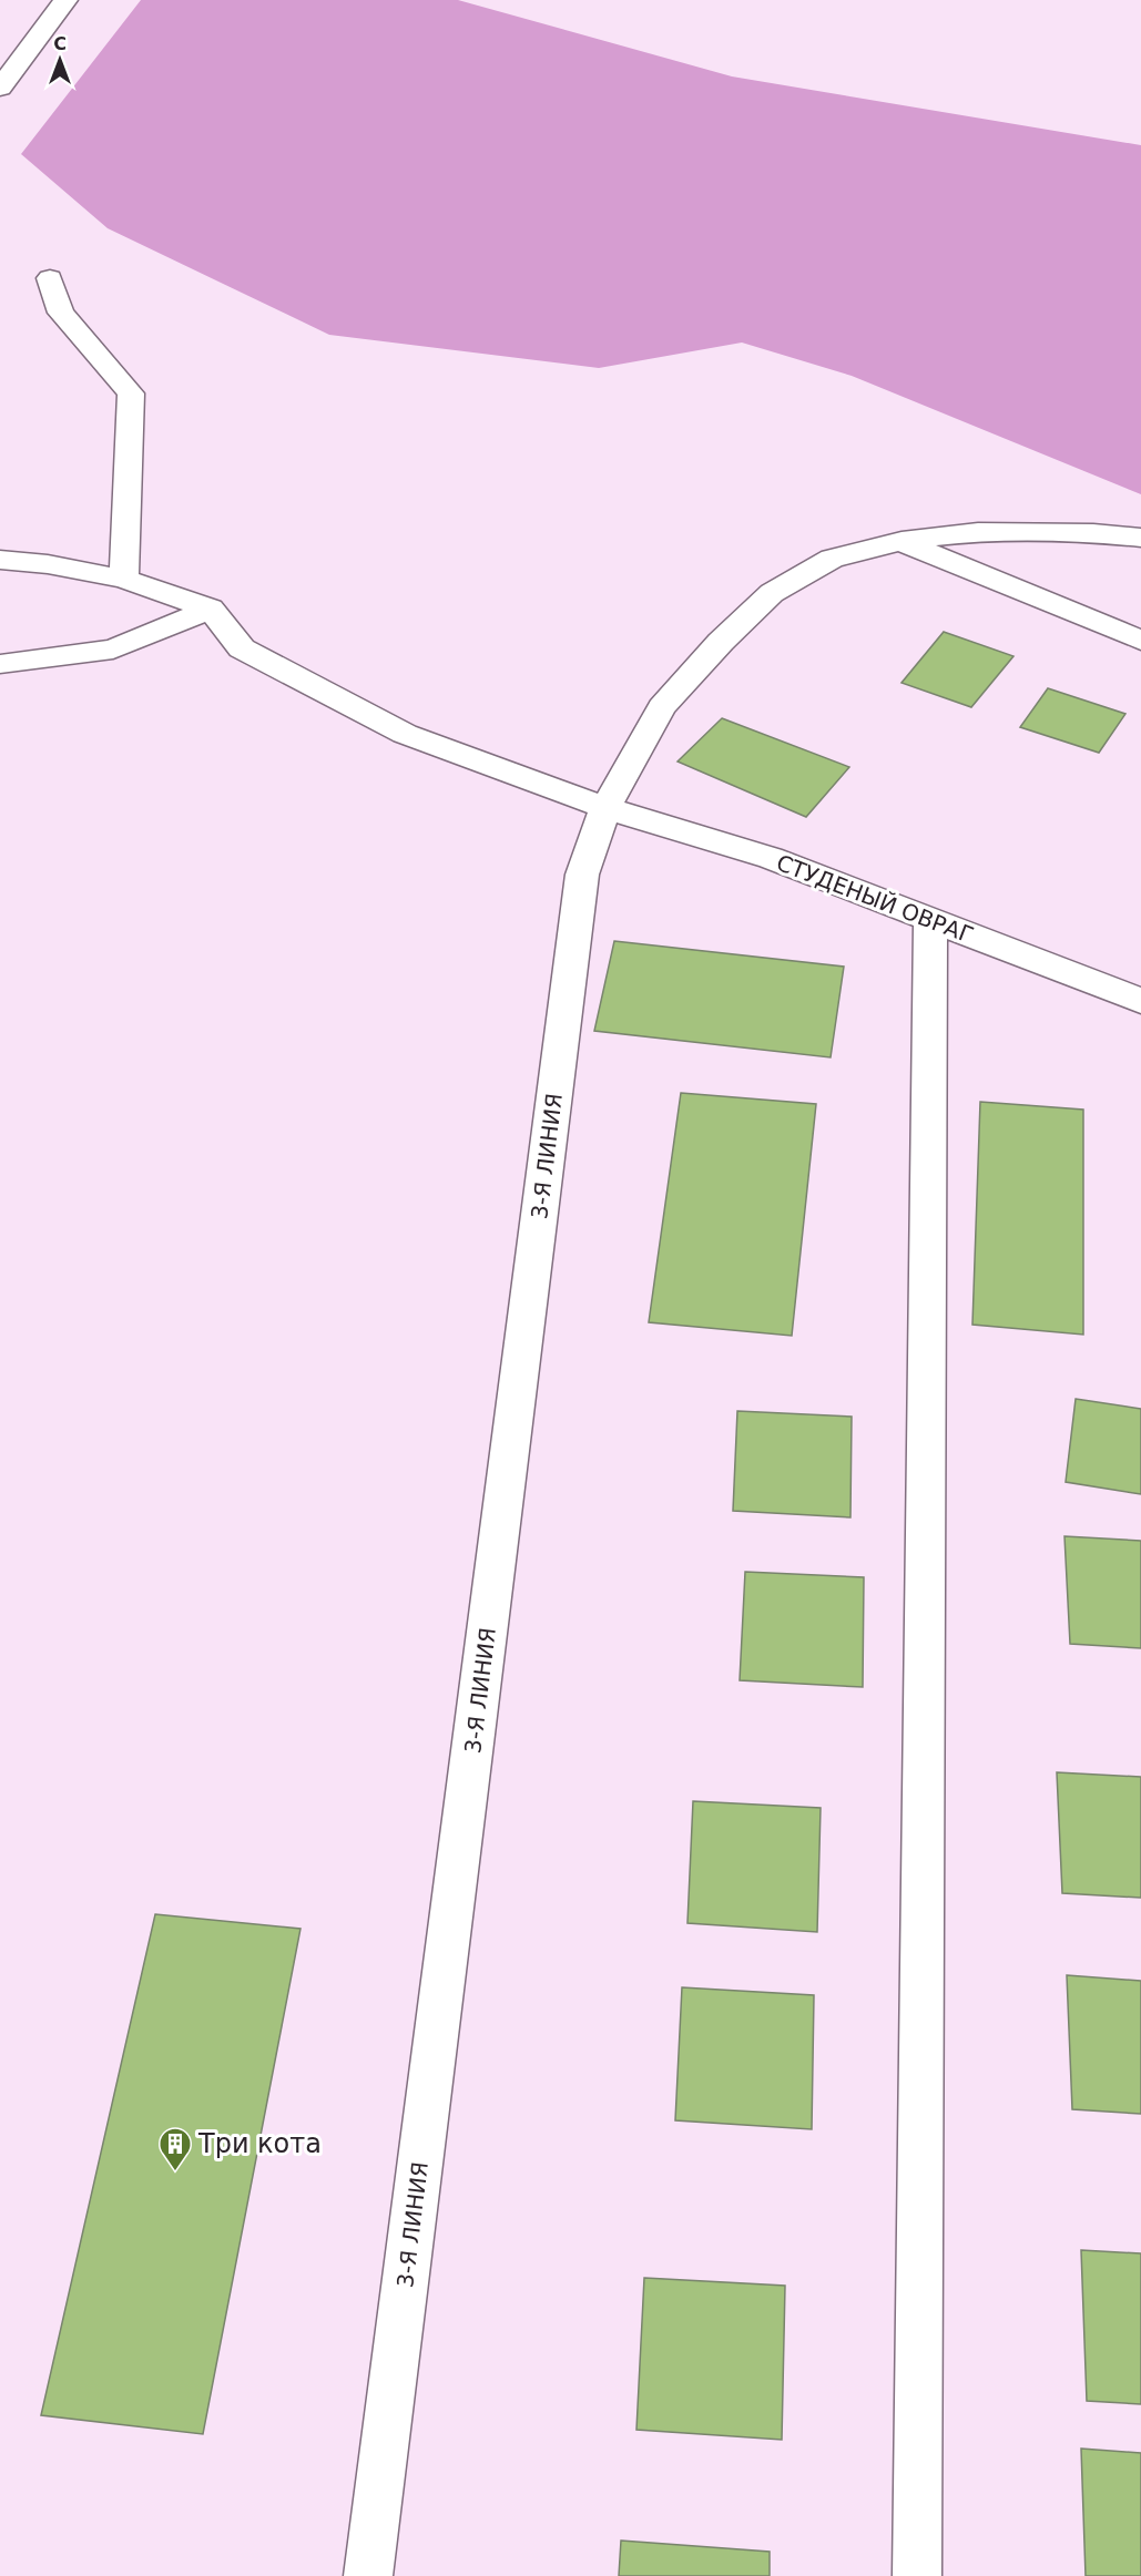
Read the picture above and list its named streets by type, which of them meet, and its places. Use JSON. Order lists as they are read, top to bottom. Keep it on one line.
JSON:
{"streets":{"street":["СТУДЕНЫЙ ОВРАГ","3-Я ЛИНИЯ"]},"crossings":[["СТУДЕНЫЙ ОВРАГ","3-Я ЛИНИЯ"]],"places":{"building":["Три кота"]},"north":"top"}
